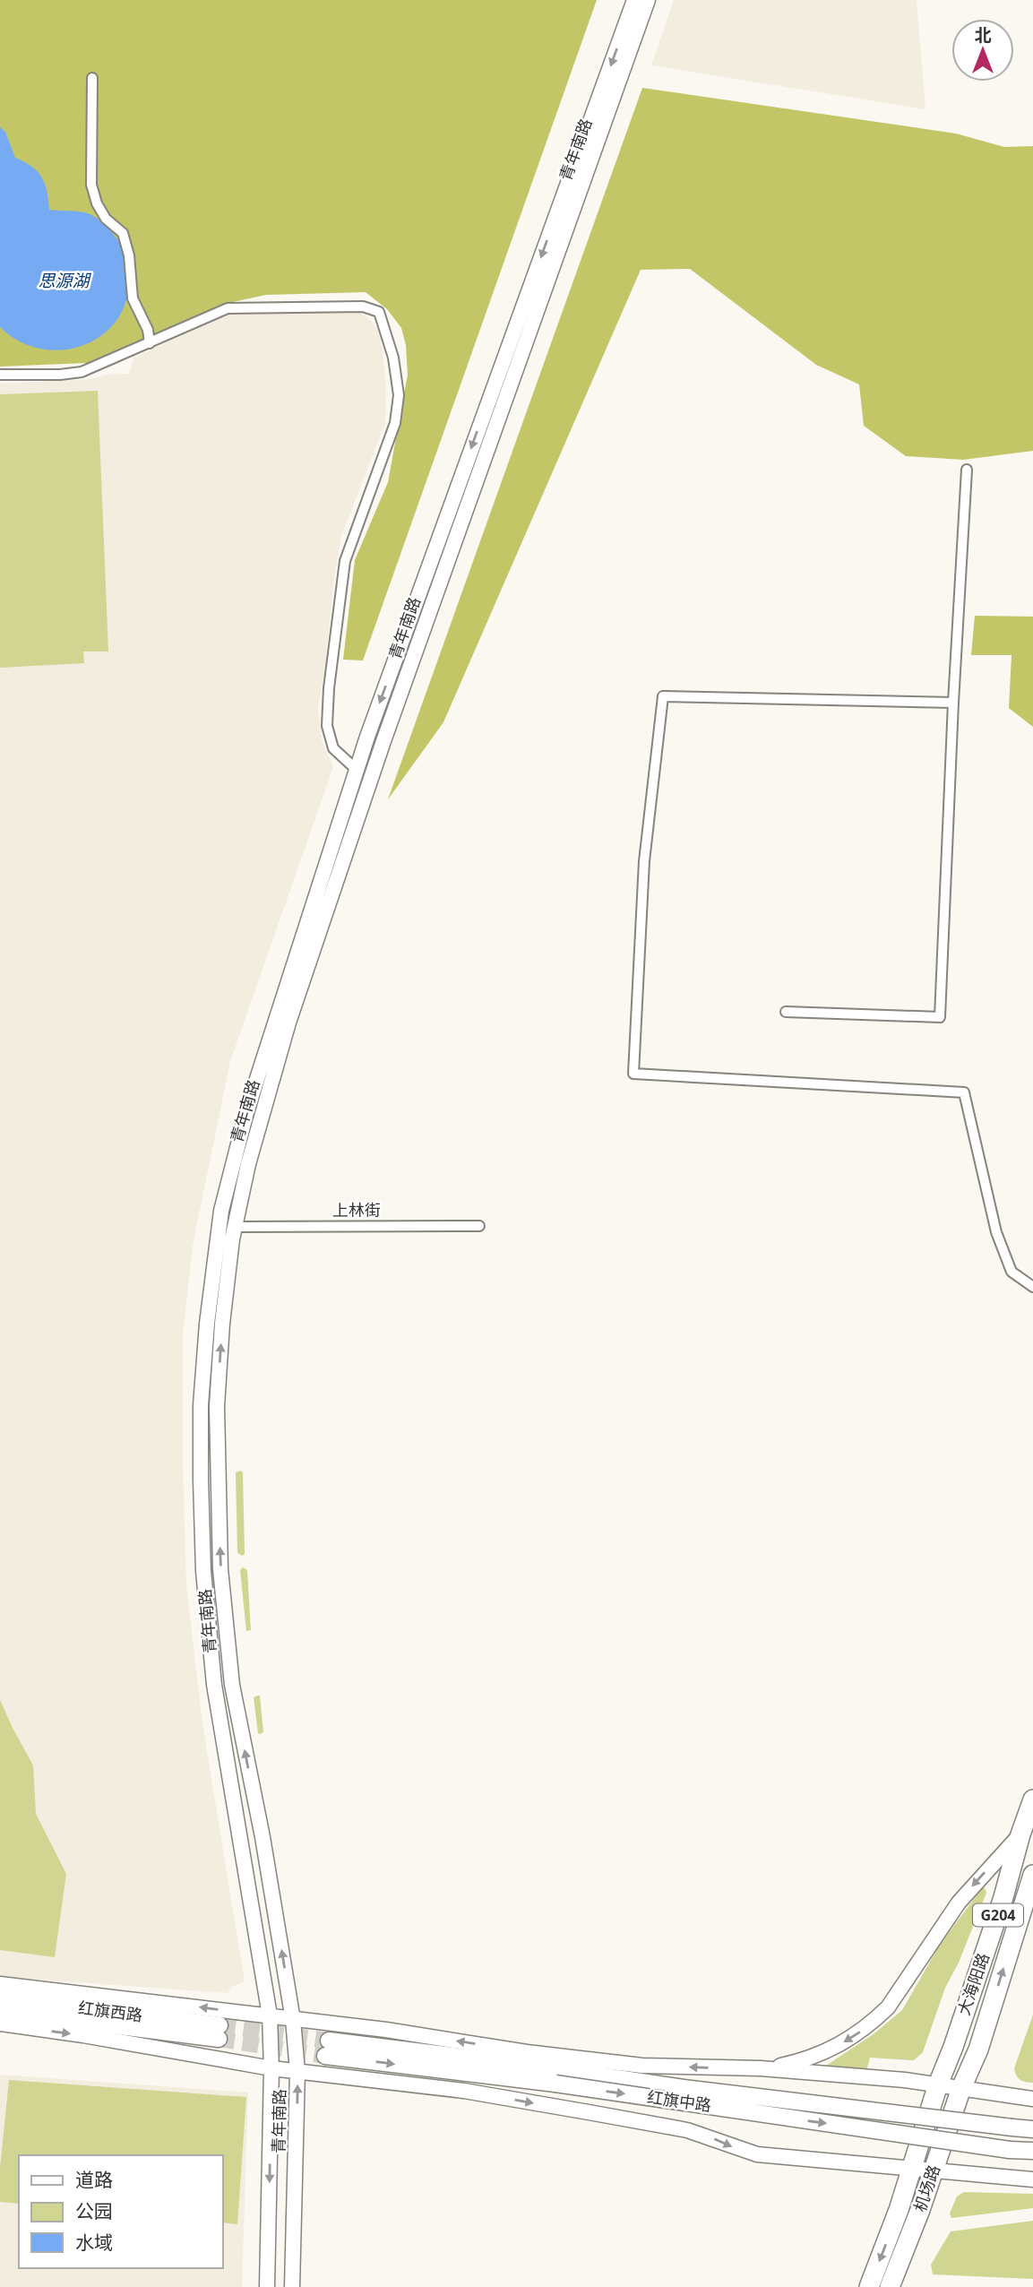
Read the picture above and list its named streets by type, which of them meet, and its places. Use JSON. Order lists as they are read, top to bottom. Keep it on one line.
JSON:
{"streets":{"highway":["G204","大海阳路","机场路"],"main road":["青年南路","红旗西路","红旗中路"],"street":["上林街"]},"crossings":[["青年南路","上林街"],["大海阳路","机场路"]],"water":["思源湖"],"legend":["道路","公园","水域"],"north":"top"}
